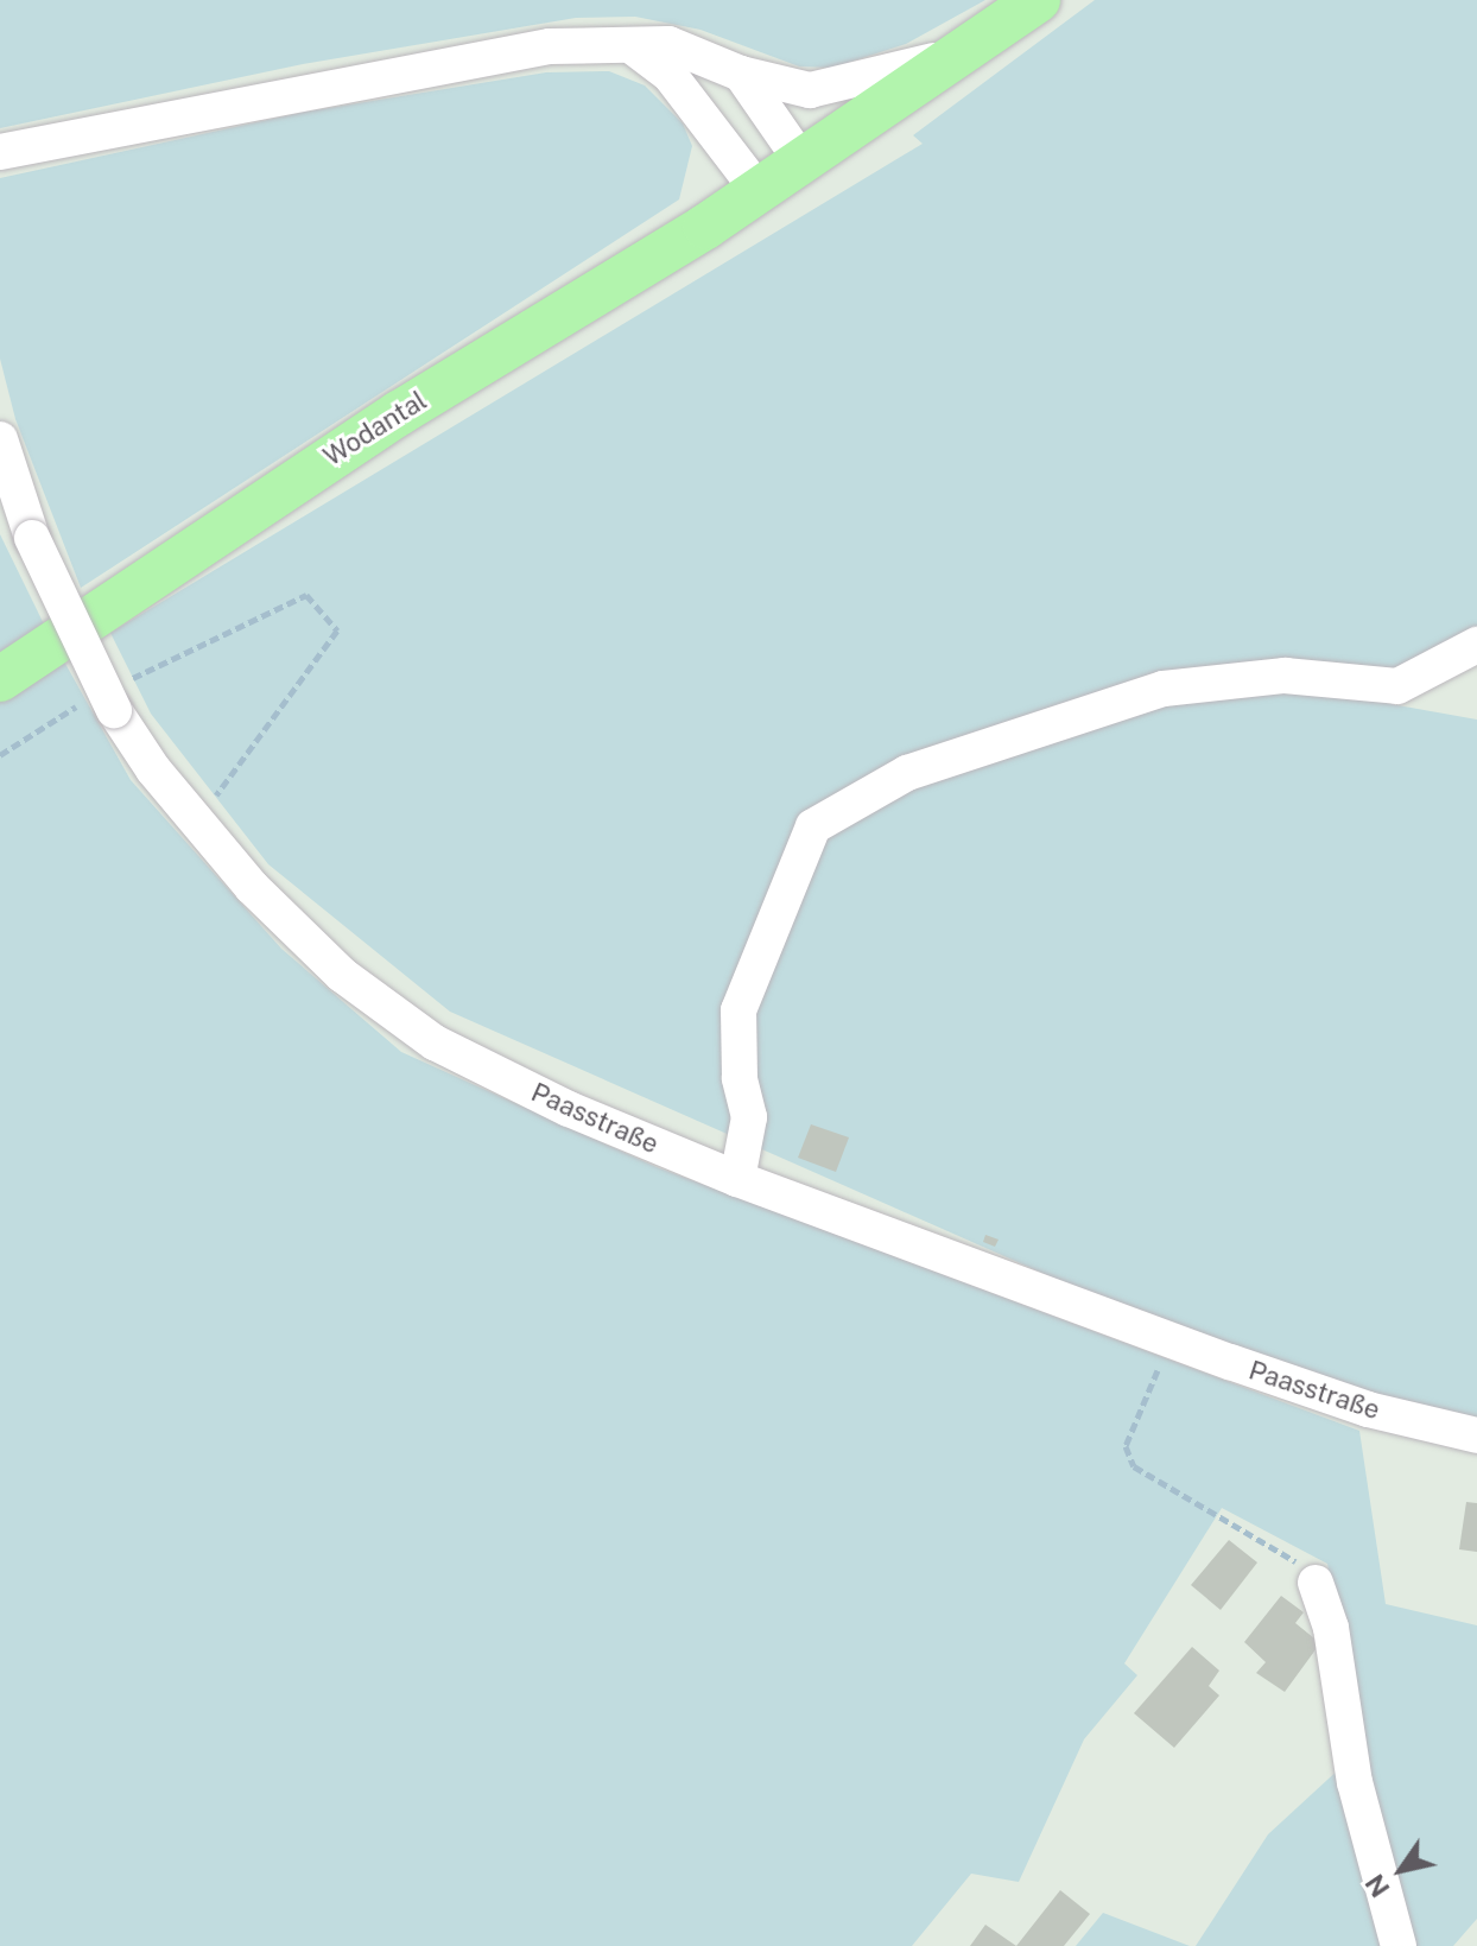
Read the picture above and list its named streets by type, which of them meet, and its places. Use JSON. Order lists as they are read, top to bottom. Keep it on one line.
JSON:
{"streets":{"main road":["Wodantal"],"street":["Paasstraße"]},"north":"bottom left"}
